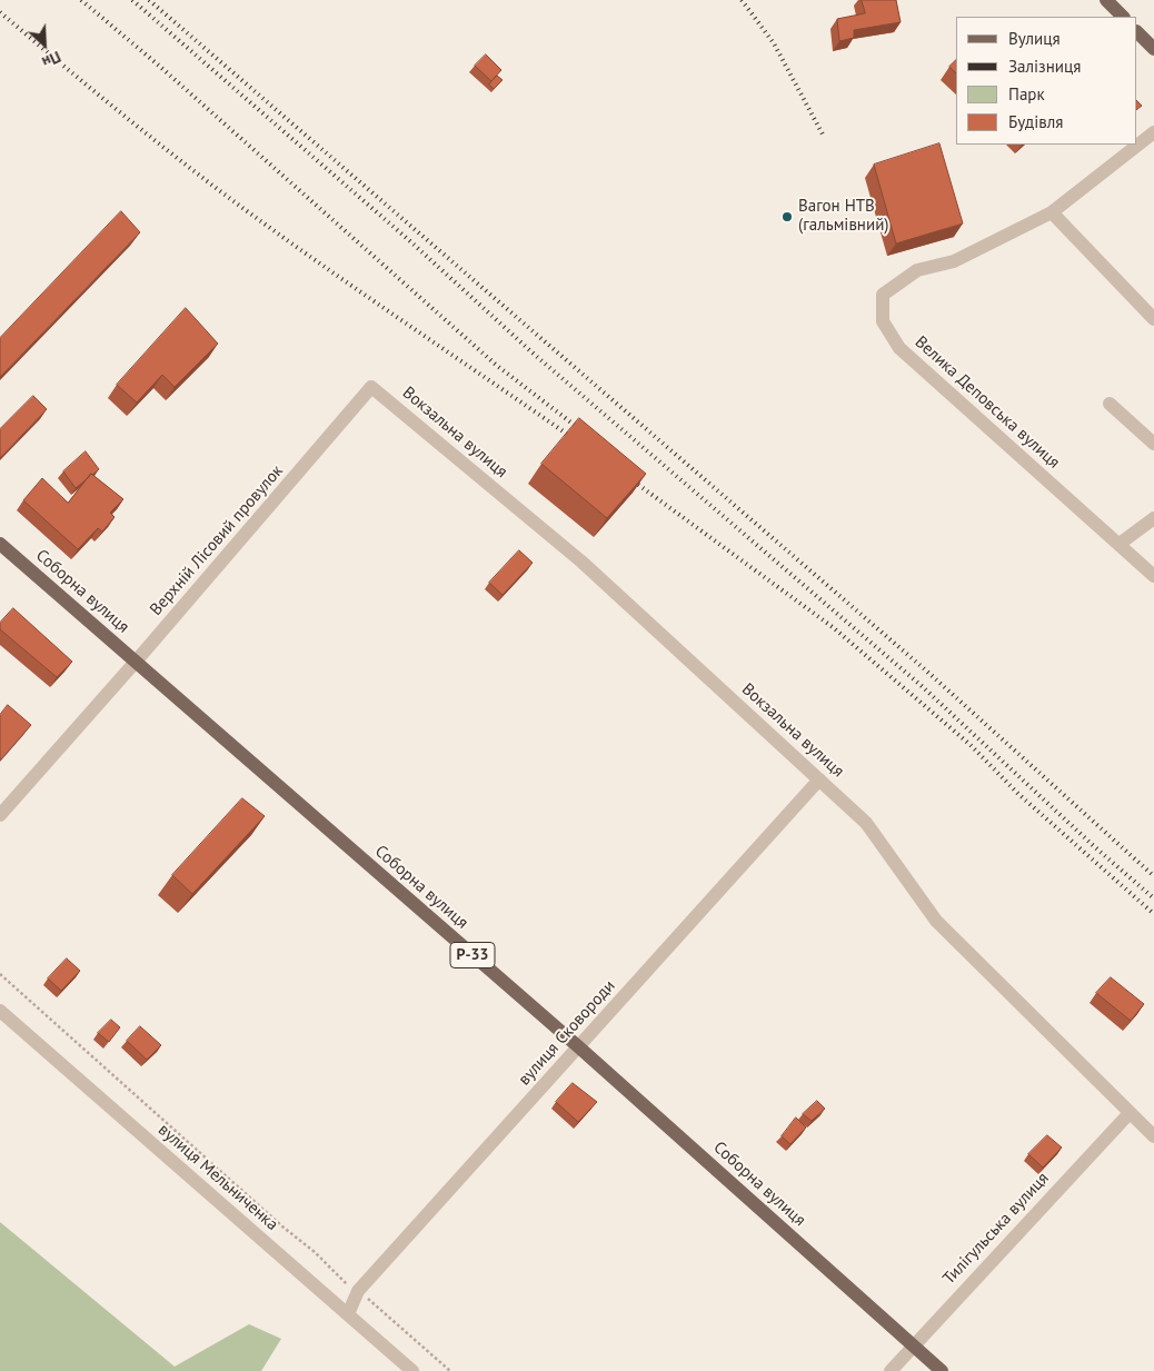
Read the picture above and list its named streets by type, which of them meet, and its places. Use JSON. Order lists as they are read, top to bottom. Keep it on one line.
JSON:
{"streets":{"main road":["Соборна вулиця","Р-33"],"street":["Велика Деповська вулиця","Вокзальна вулиця","Верхній Лісовий провулок","вулиця Сковороди","вулиця Мельниченка","Тилігульська вулиця"]},"crossings":[["Вокзальна вулиця","Верхній Лісовий провулок"],["Вокзальна вулиця","вулиця Сковороди"],["Вокзальна вулиця","Тилігульська вулиця"],["Верхній Лісовий провулок","Соборна вулиця"],["Соборна вулиця","вулиця Сковороди"],["Соборна вулиця","Тилігульська вулиця"],["вулиця Сковороди","вулиця Мельниченка"]],"places":["Вагон НТВ (гальмівний)"],"legend":["Вулиця","Залізниця","Парк","Будівля"],"north":"bottom right"}
